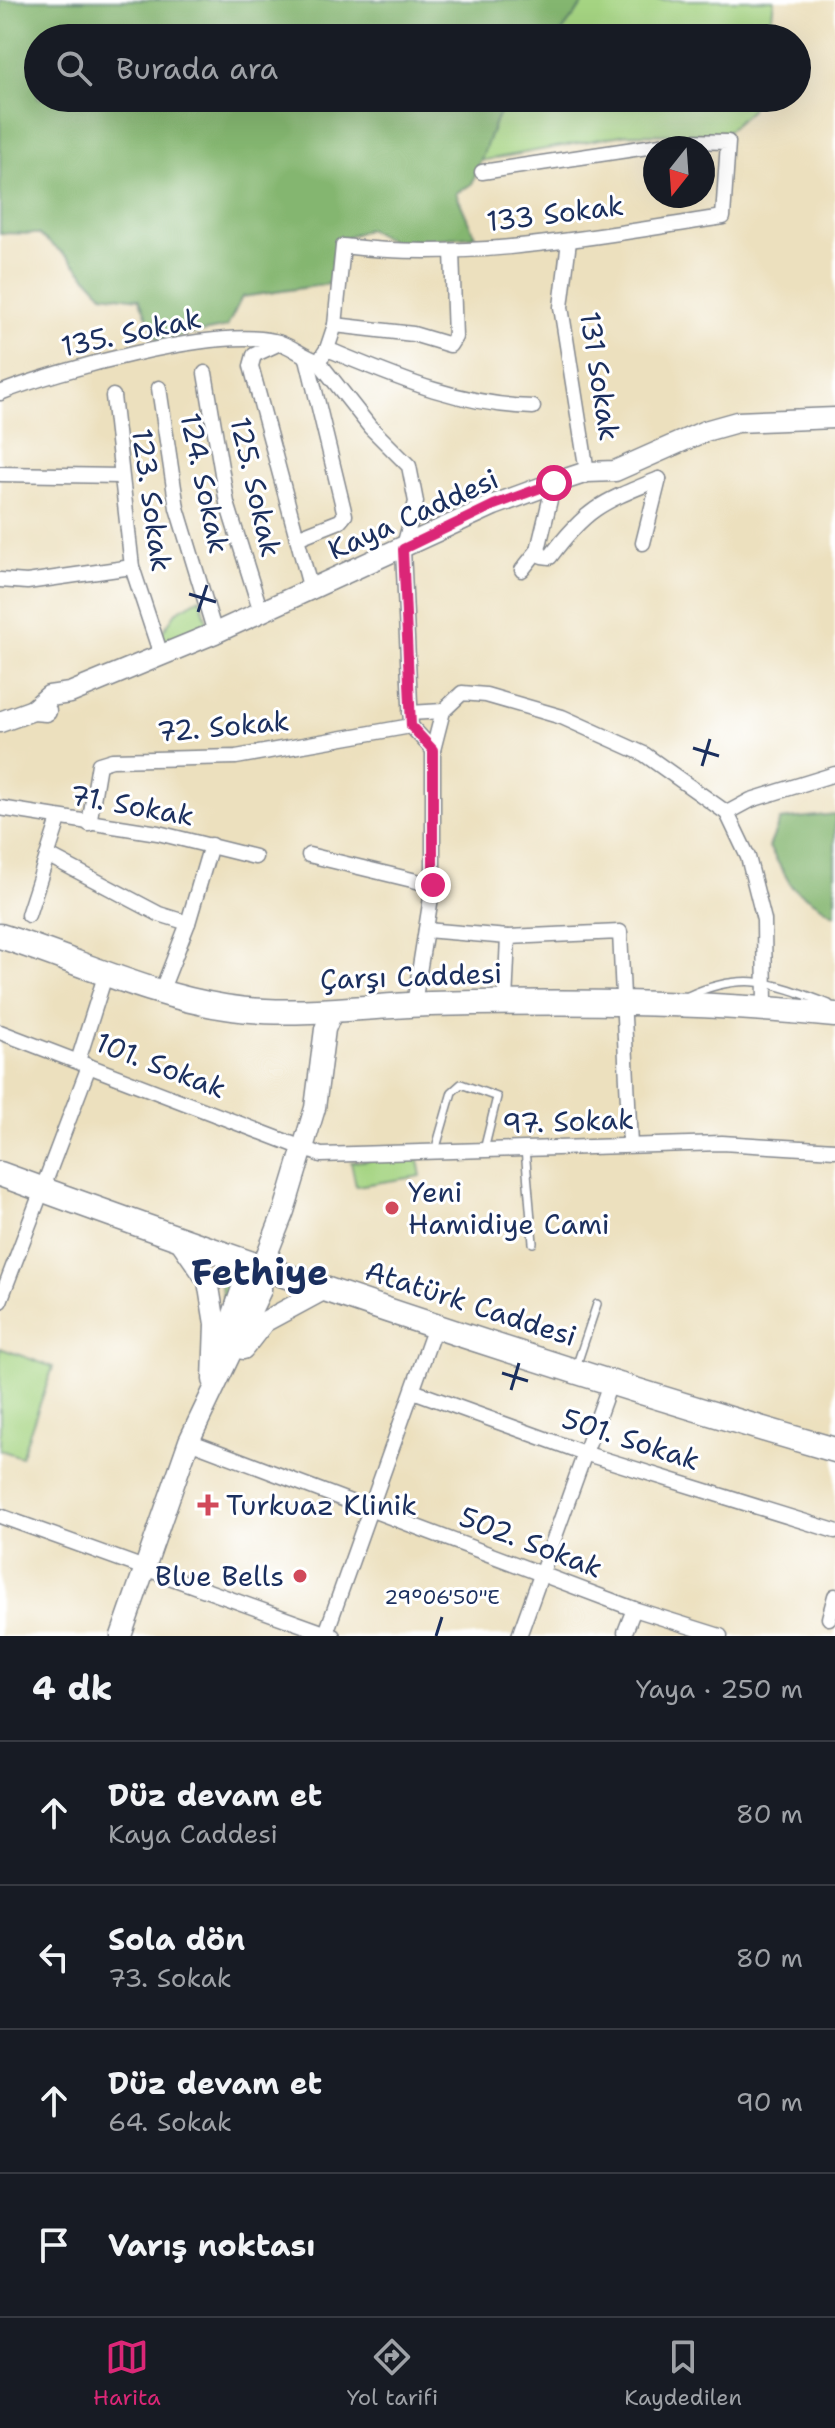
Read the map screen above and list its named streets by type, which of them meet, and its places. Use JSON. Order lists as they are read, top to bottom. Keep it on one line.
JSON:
{"streets":{"main road":["Çarşı Caddesi","Atatürk Caddesi"],"street":["133 Sokak","135. Sokak","131 Sokak","124. Sokak","125. Sokak","123. Sokak","Kaya Caddesi","72. Sokak","71. Sokak","101. Sokak","97. Sokak","501. Sokak","502. Sokak"]},"crossings":[["133 Sokak","135. Sokak"],["133 Sokak","131 Sokak"],["131 Sokak","Kaya Caddesi"],["124. Sokak","Kaya Caddesi"],["125. Sokak","Kaya Caddesi"],["123. Sokak","Kaya Caddesi"],["72. Sokak","71. Sokak"],["101. Sokak","97. Sokak"]],"districts":["Fethiye"],"places":{"other":["Yeni Hamidiye Cami","Blue Bells"],"health":["Turkuaz Klinik"]},"north":"bottom","page":{"search":"Burada ara","heading":["4 dk","Yaya · 250 m"],"list":[["Düz devam et","Kaya Caddesi","80 m"],["Sola dön","73. Sokak","80 m"],["Düz devam et","64. Sokak","90 m"],"Varış noktası"],"nav":["Harita","Yol tarifi","Kaydedilen"]},"coordinates":["29°06'50\"E"]}
